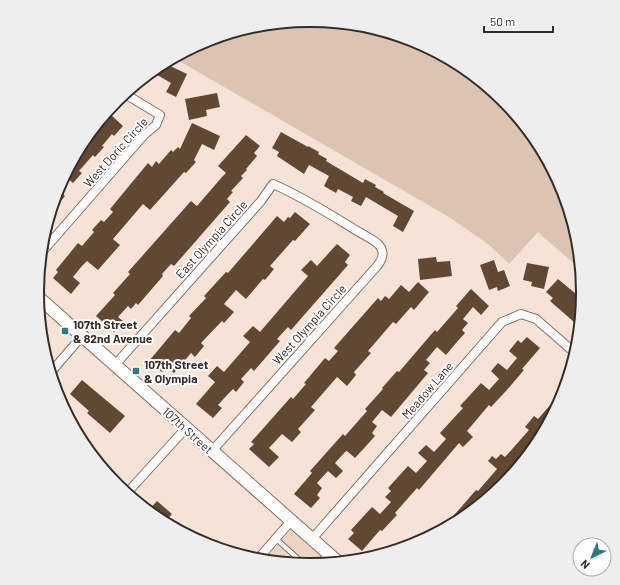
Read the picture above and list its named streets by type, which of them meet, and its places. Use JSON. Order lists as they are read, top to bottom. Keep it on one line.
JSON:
{"streets":{"street":["West Doric Circle","East Olympia Circle","West Olympia Circle","Meadow Lane","107th Street"]},"crossings":[["East Olympia Circle","West Olympia Circle"],["East Olympia Circle","107th Street"],["West Olympia Circle","107th Street"],["Meadow Lane","107th Street"]],"places":{"transit":["107th Street & 82nd Avenue","107th Street & Olympia"]},"scale_bar":"50 m","north":"bottom left"}
